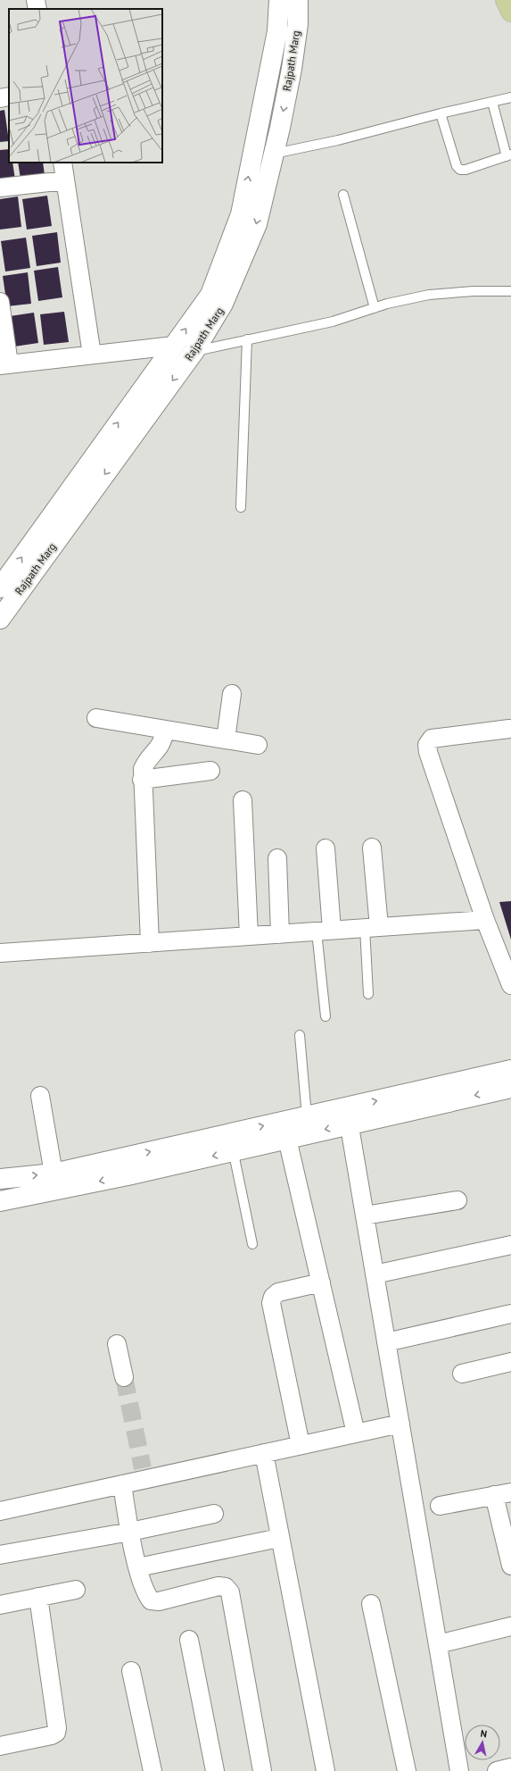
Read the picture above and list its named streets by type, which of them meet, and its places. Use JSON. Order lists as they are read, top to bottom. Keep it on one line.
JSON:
{"streets":{"main road":["Rajpath Marg"]},"north":"top"}
